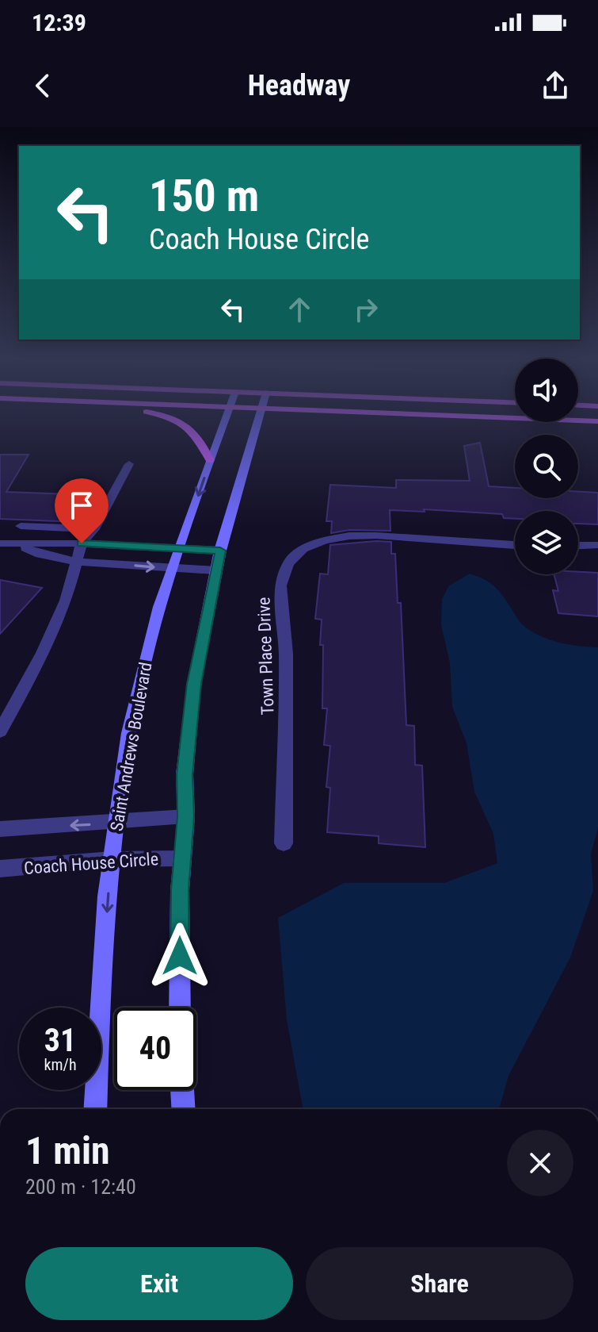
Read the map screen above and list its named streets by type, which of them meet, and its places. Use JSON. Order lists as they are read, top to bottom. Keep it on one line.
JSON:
{"streets":{"street":["Town Place Drive","Saint Andrews Boulevard","Coach House Circle"]},"crossings":[["Saint Andrews Boulevard","Coach House Circle"]],"page":{"status":"12:39","header":"Headway","turn":["150 m","Coach House Circle"],"speed":"31 km/h","limit":"40","heading":["1 min","200 m · 12:40"],"buttons":["Exit","Share"]}}
